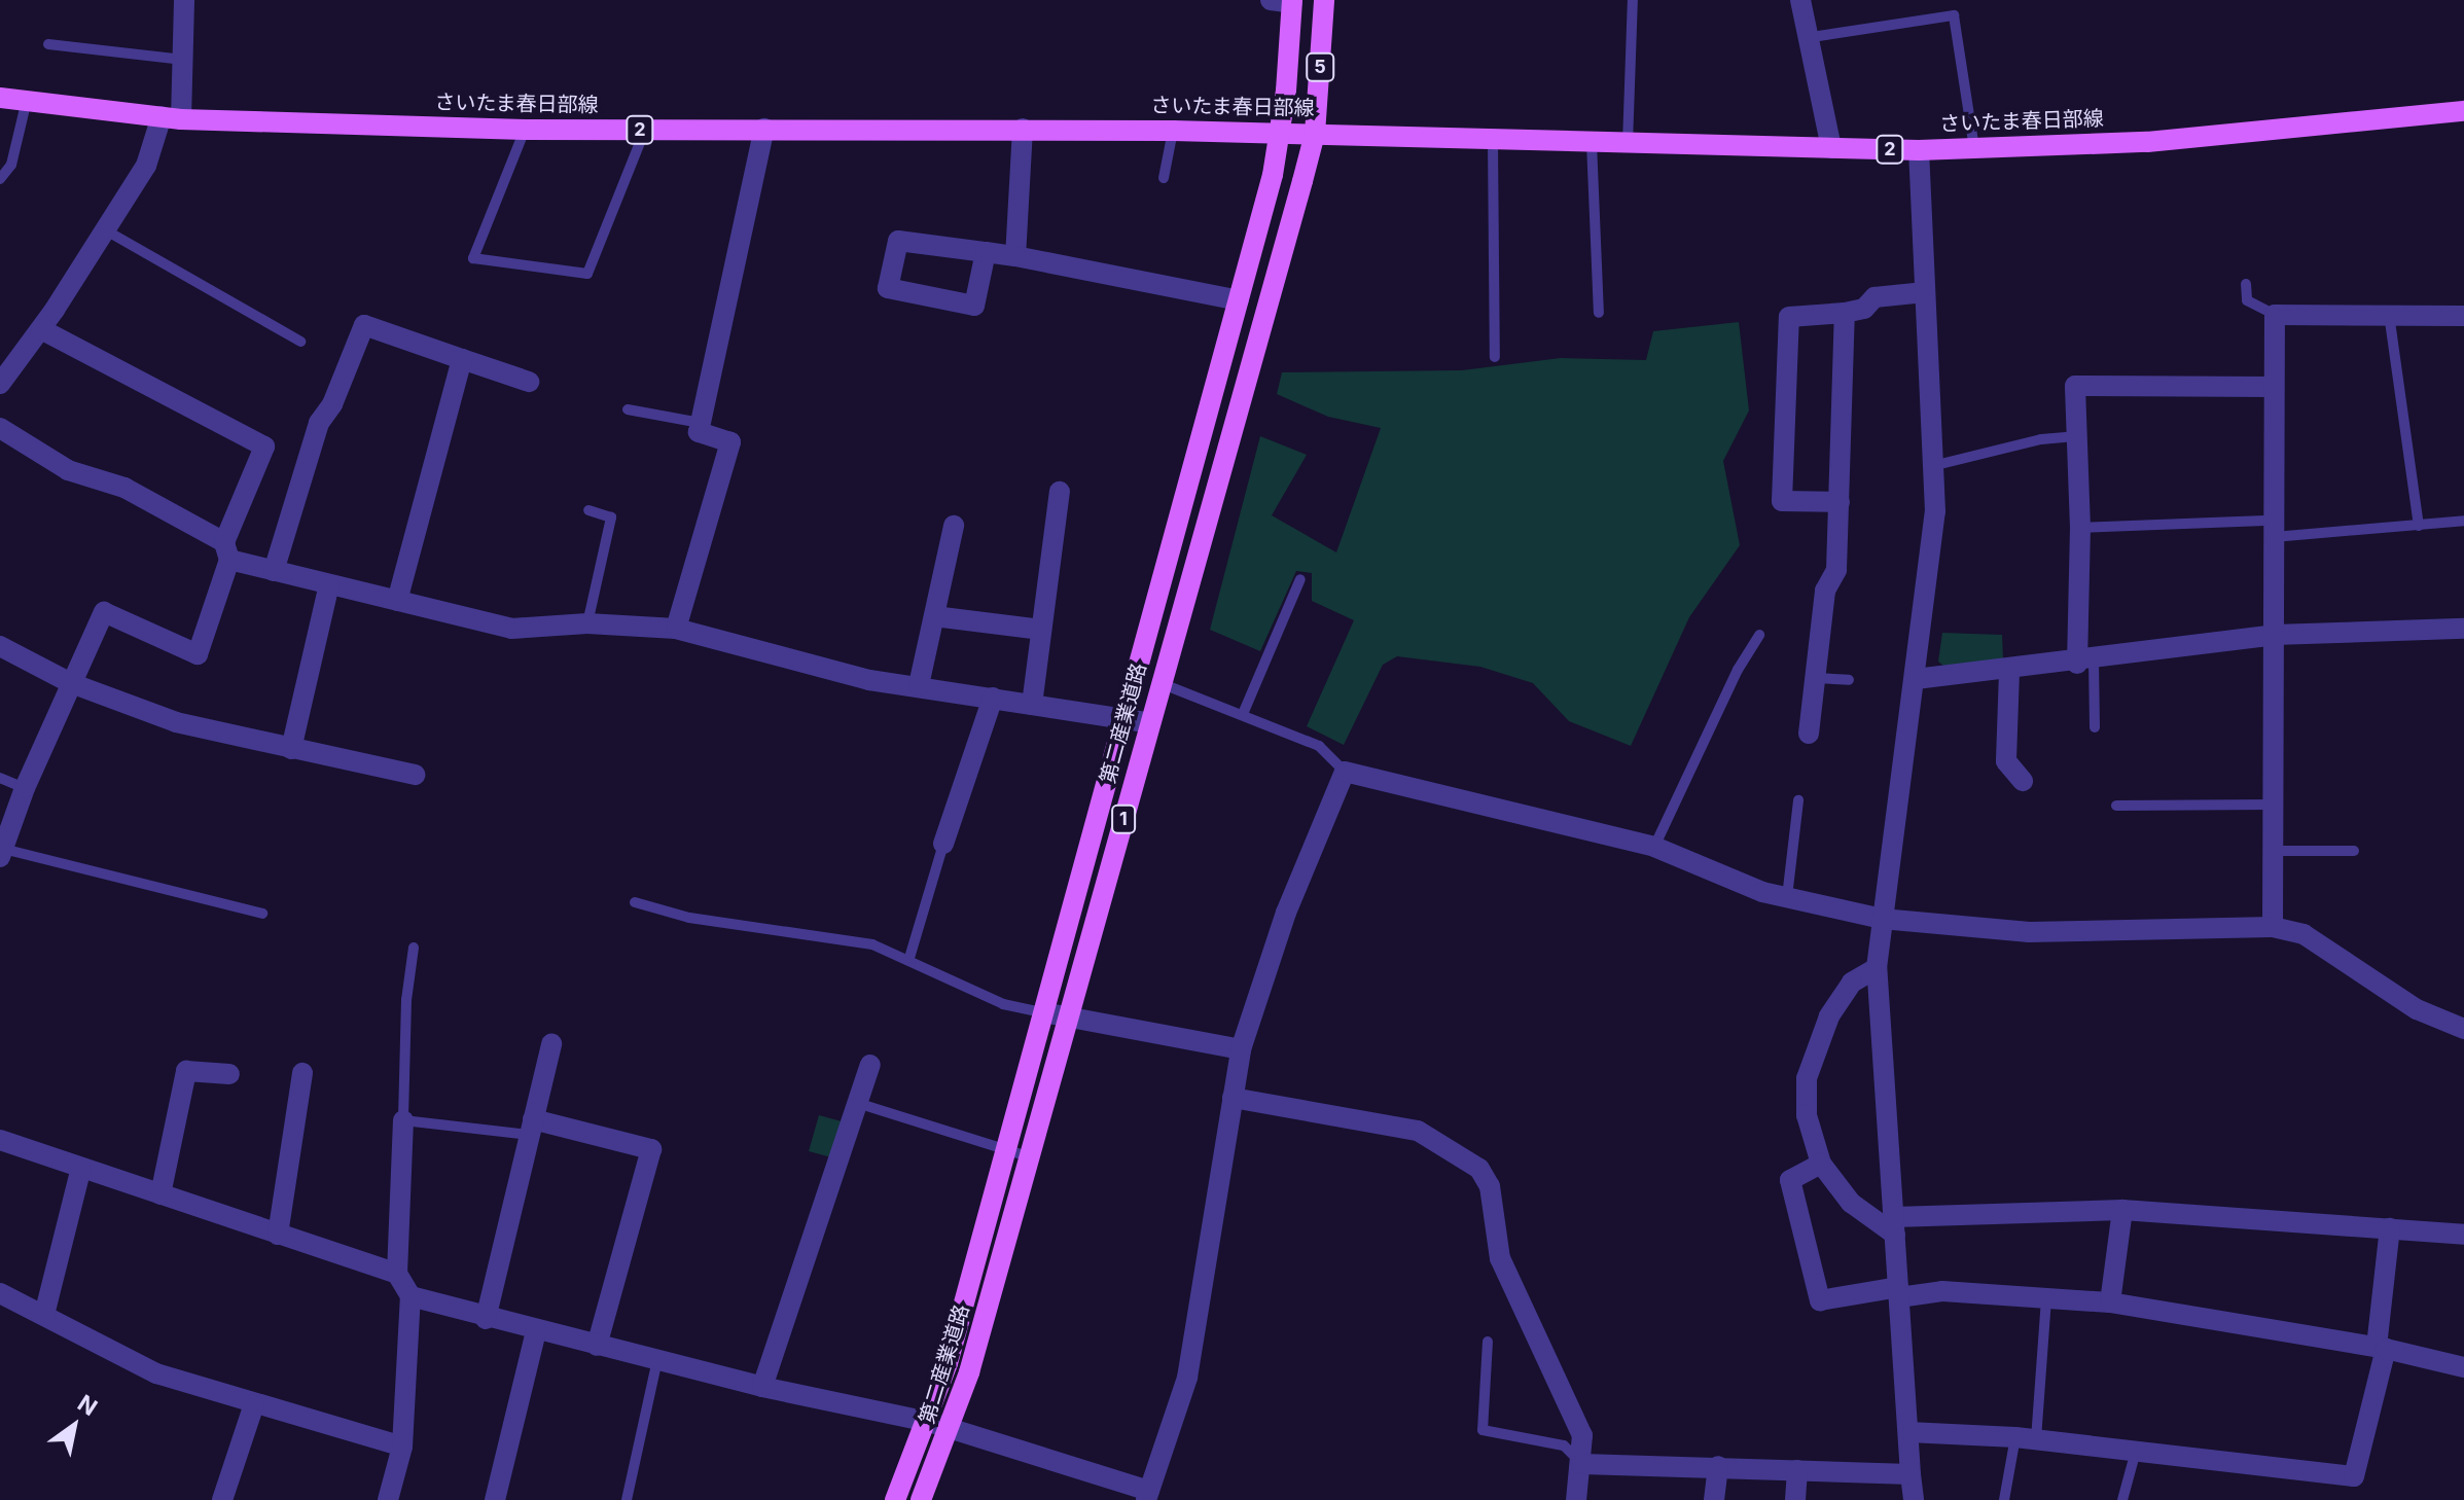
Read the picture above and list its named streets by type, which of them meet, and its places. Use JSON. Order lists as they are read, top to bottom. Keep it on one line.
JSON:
{"streets":{"main road":["5","さいたま春日部線","2","第二産業道路","1"]},"crossings":[["さいたま春日部線","第二産業道路"]],"north":"top right"}
